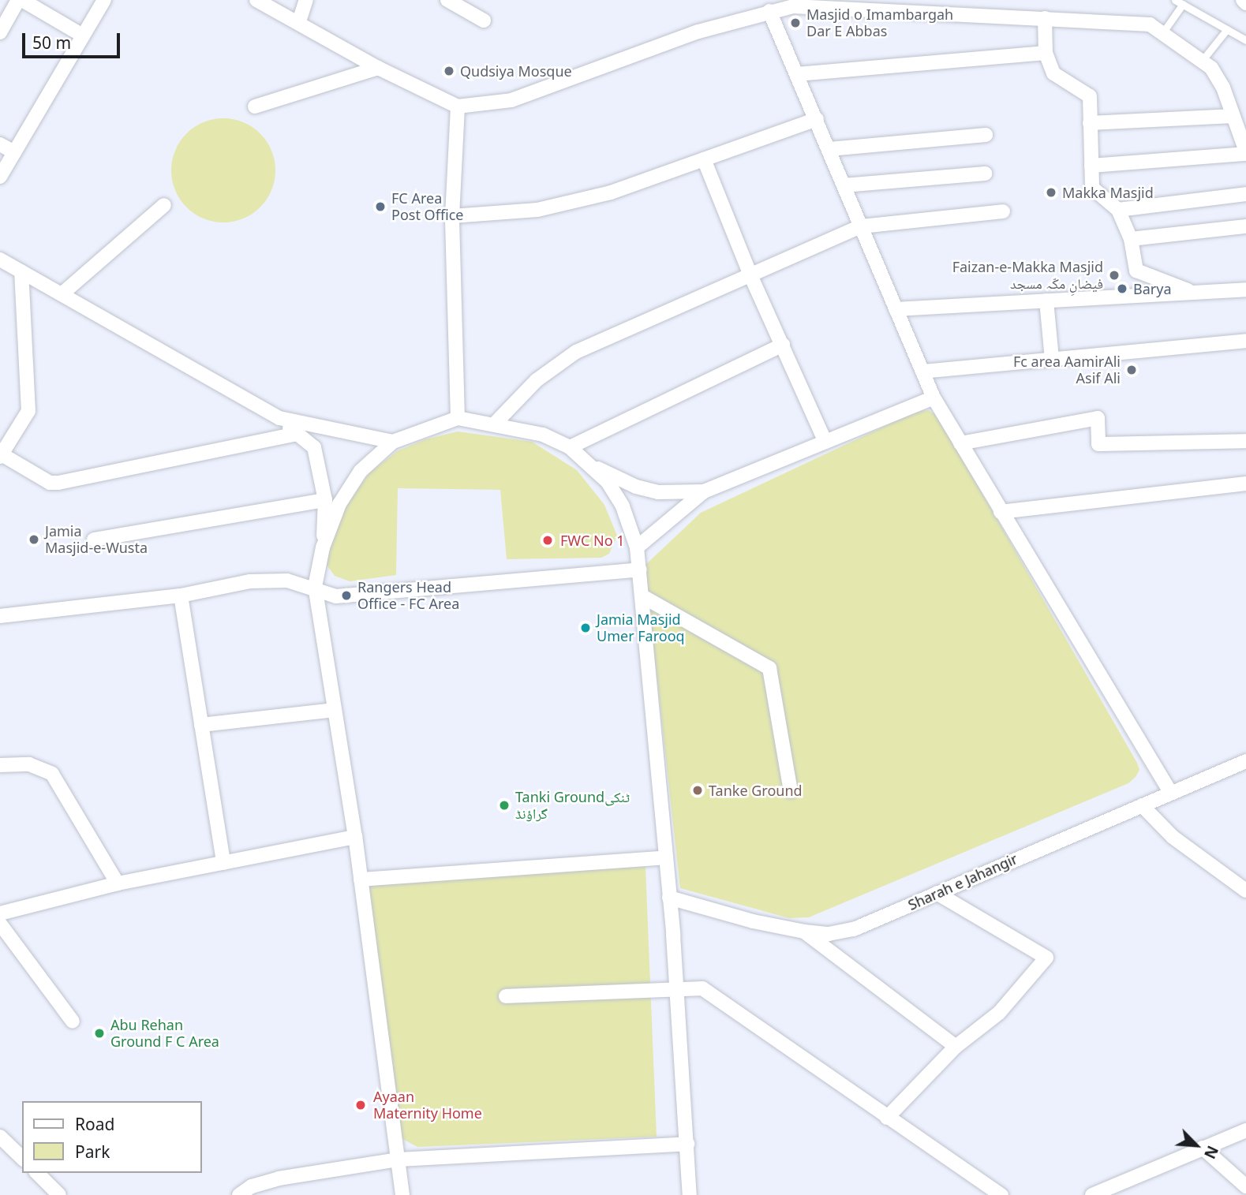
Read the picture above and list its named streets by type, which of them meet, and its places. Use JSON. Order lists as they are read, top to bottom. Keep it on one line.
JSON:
{"streets":{"street":["Sharah e Jahangir"]},"places":["Masjid o Imambargah Dar E Abbas","Qudsiya Mosque","Makka Masjid","FC Area Post Office","Faizan-e-Makka Masjid فیضانِ مکّہ مسجد","Barya","Fc area AamirAli Asif Ali","Jamia Masjid-e-Wusta","FWC No 1","Rangers Head Office - FC Area","Jamia Masjid Umer Farooq","Tanke Ground","Tanki Groundٹنکی گراؤنڈ","Abu Rehan Ground F C Area","Ayaan Maternity Home"],"legend":["Road","Park"],"scale_bar":"50 m","north":"bottom right"}
